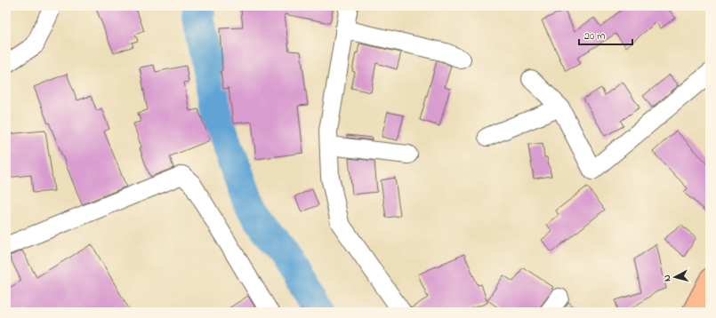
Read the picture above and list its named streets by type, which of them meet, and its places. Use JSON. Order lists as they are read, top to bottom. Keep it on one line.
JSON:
{"scale_bar":"20 m","north":"left"}
